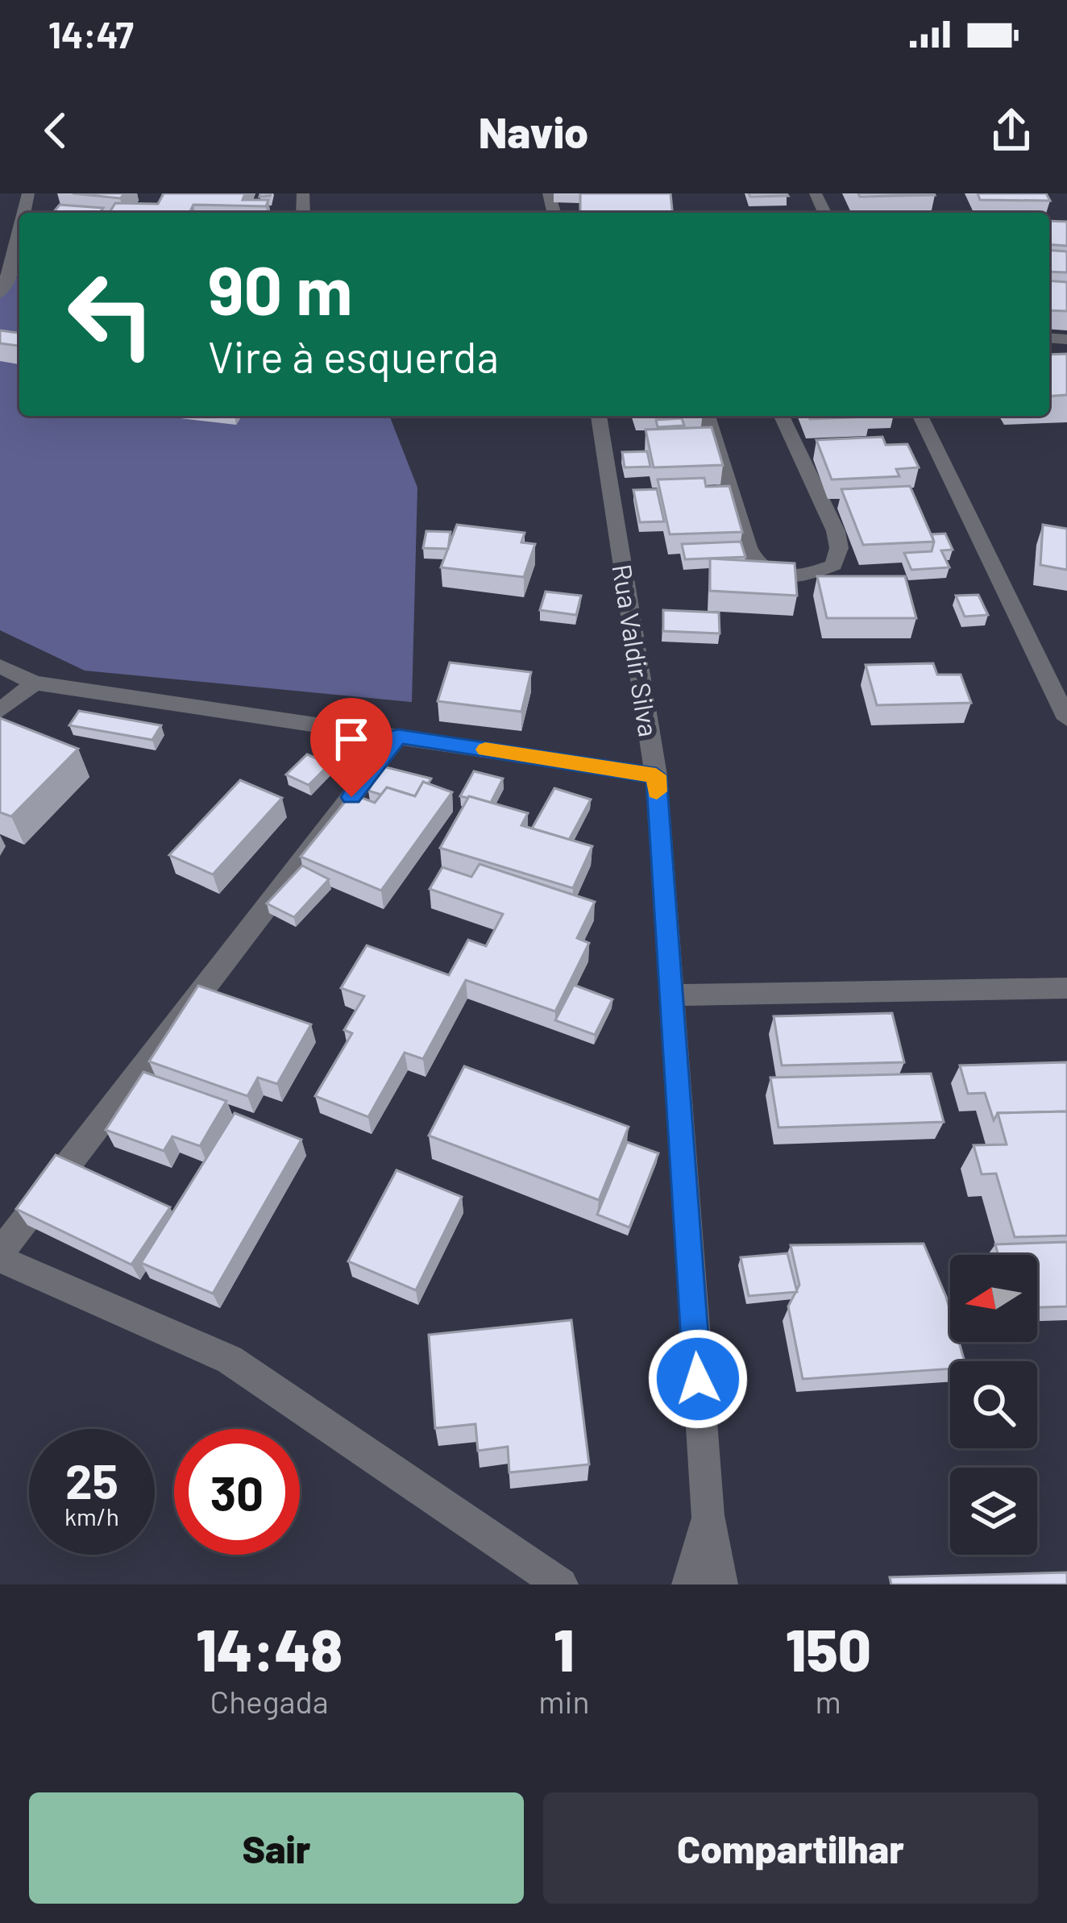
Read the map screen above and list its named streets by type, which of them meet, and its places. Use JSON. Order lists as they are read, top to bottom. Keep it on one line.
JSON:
{"streets":{"street":["Rua Valdir Silva"]},"north":"left","page":{"status":"14:47","header":"Navio","turn":["90 m","Vire à esquerda"],"speed":"25 km/h","limit":"30","eta":["14:48","Chegada","1","min","150","m"],"buttons":["Sair","Compartilhar"]}}
